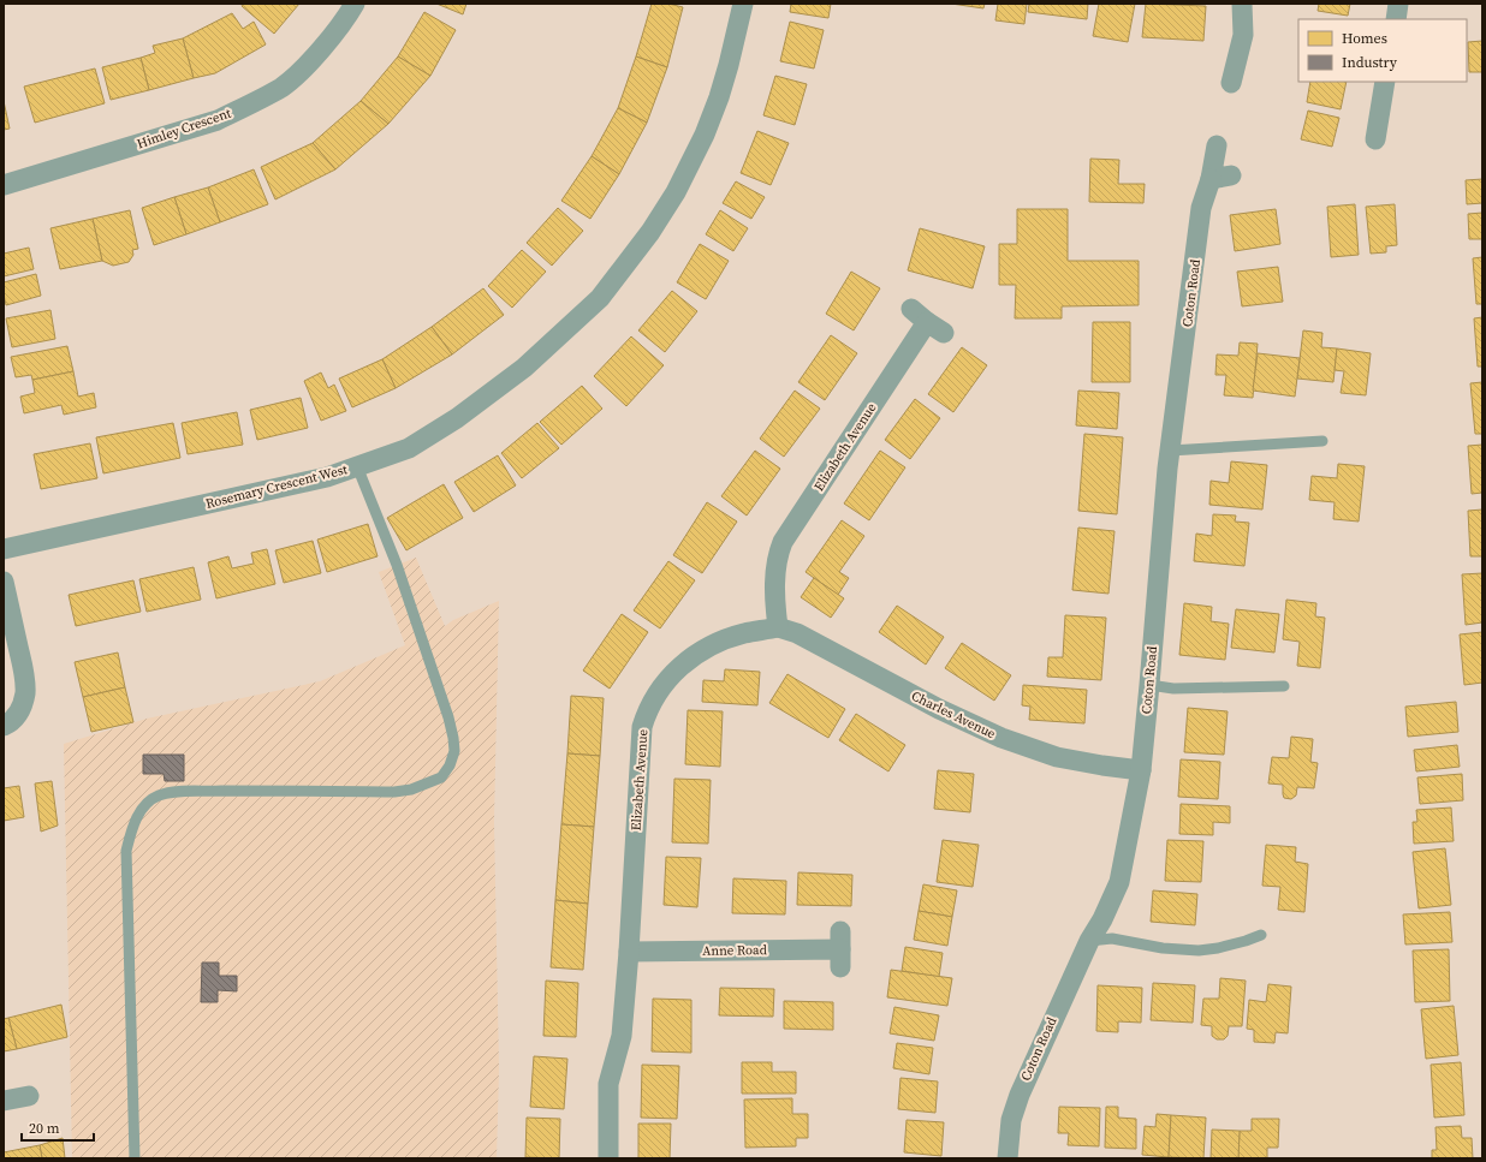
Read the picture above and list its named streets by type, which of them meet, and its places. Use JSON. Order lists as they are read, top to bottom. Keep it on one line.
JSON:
{"streets":{"street":["Himley Crescent","Coton Road","Elizabeth Avenue","Rosemary Crescent West","Charles Avenue","Anne Road"]},"crossings":[["Coton Road","Charles Avenue"],["Elizabeth Avenue","Charles Avenue"],["Elizabeth Avenue","Anne Road"]],"legend":["Homes","Industry"],"scale_bar":"20 m"}
